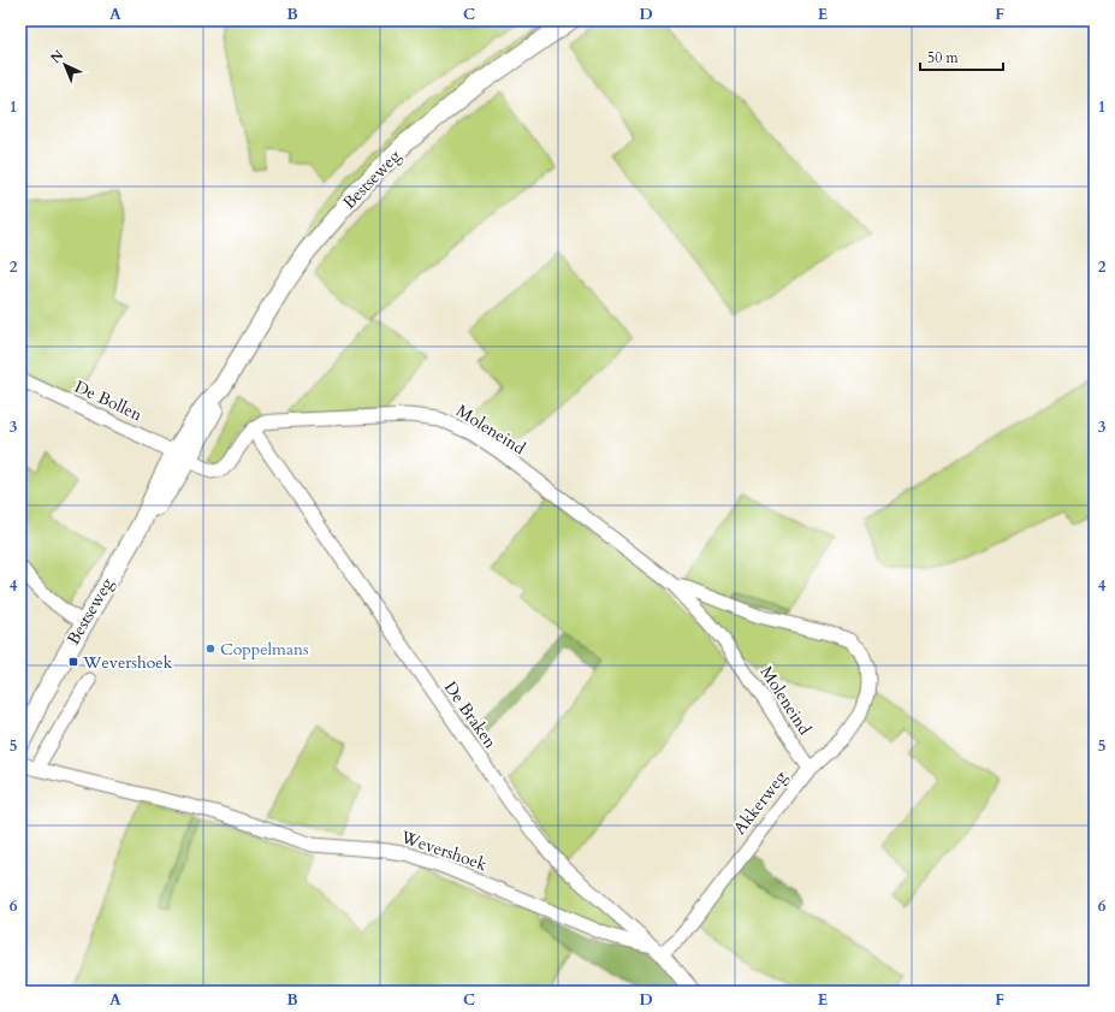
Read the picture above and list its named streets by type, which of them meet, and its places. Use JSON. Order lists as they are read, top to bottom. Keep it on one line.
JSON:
{"streets":{"main road":["Bestseweg"],"street":["De Bollen","Moleneind","De Braken","Akkerweg","Wevershoek"]},"crossings":[["Bestseweg","De Bollen"],["Bestseweg","Moleneind"],["De Bollen","Moleneind"],["Moleneind","De Braken"],["Moleneind","Akkerweg"],["De Braken","Akkerweg"],["De Braken","Wevershoek"],["Akkerweg","Wevershoek"]],"places":{"other":["Coppelmans"],"transit":["Wevershoek"]},"scale_bar":"50 m","north":"top left","grid":{"columns":["A","B","C","D","E","F"],"rows":["1","2","3","4","5","6"]}}
